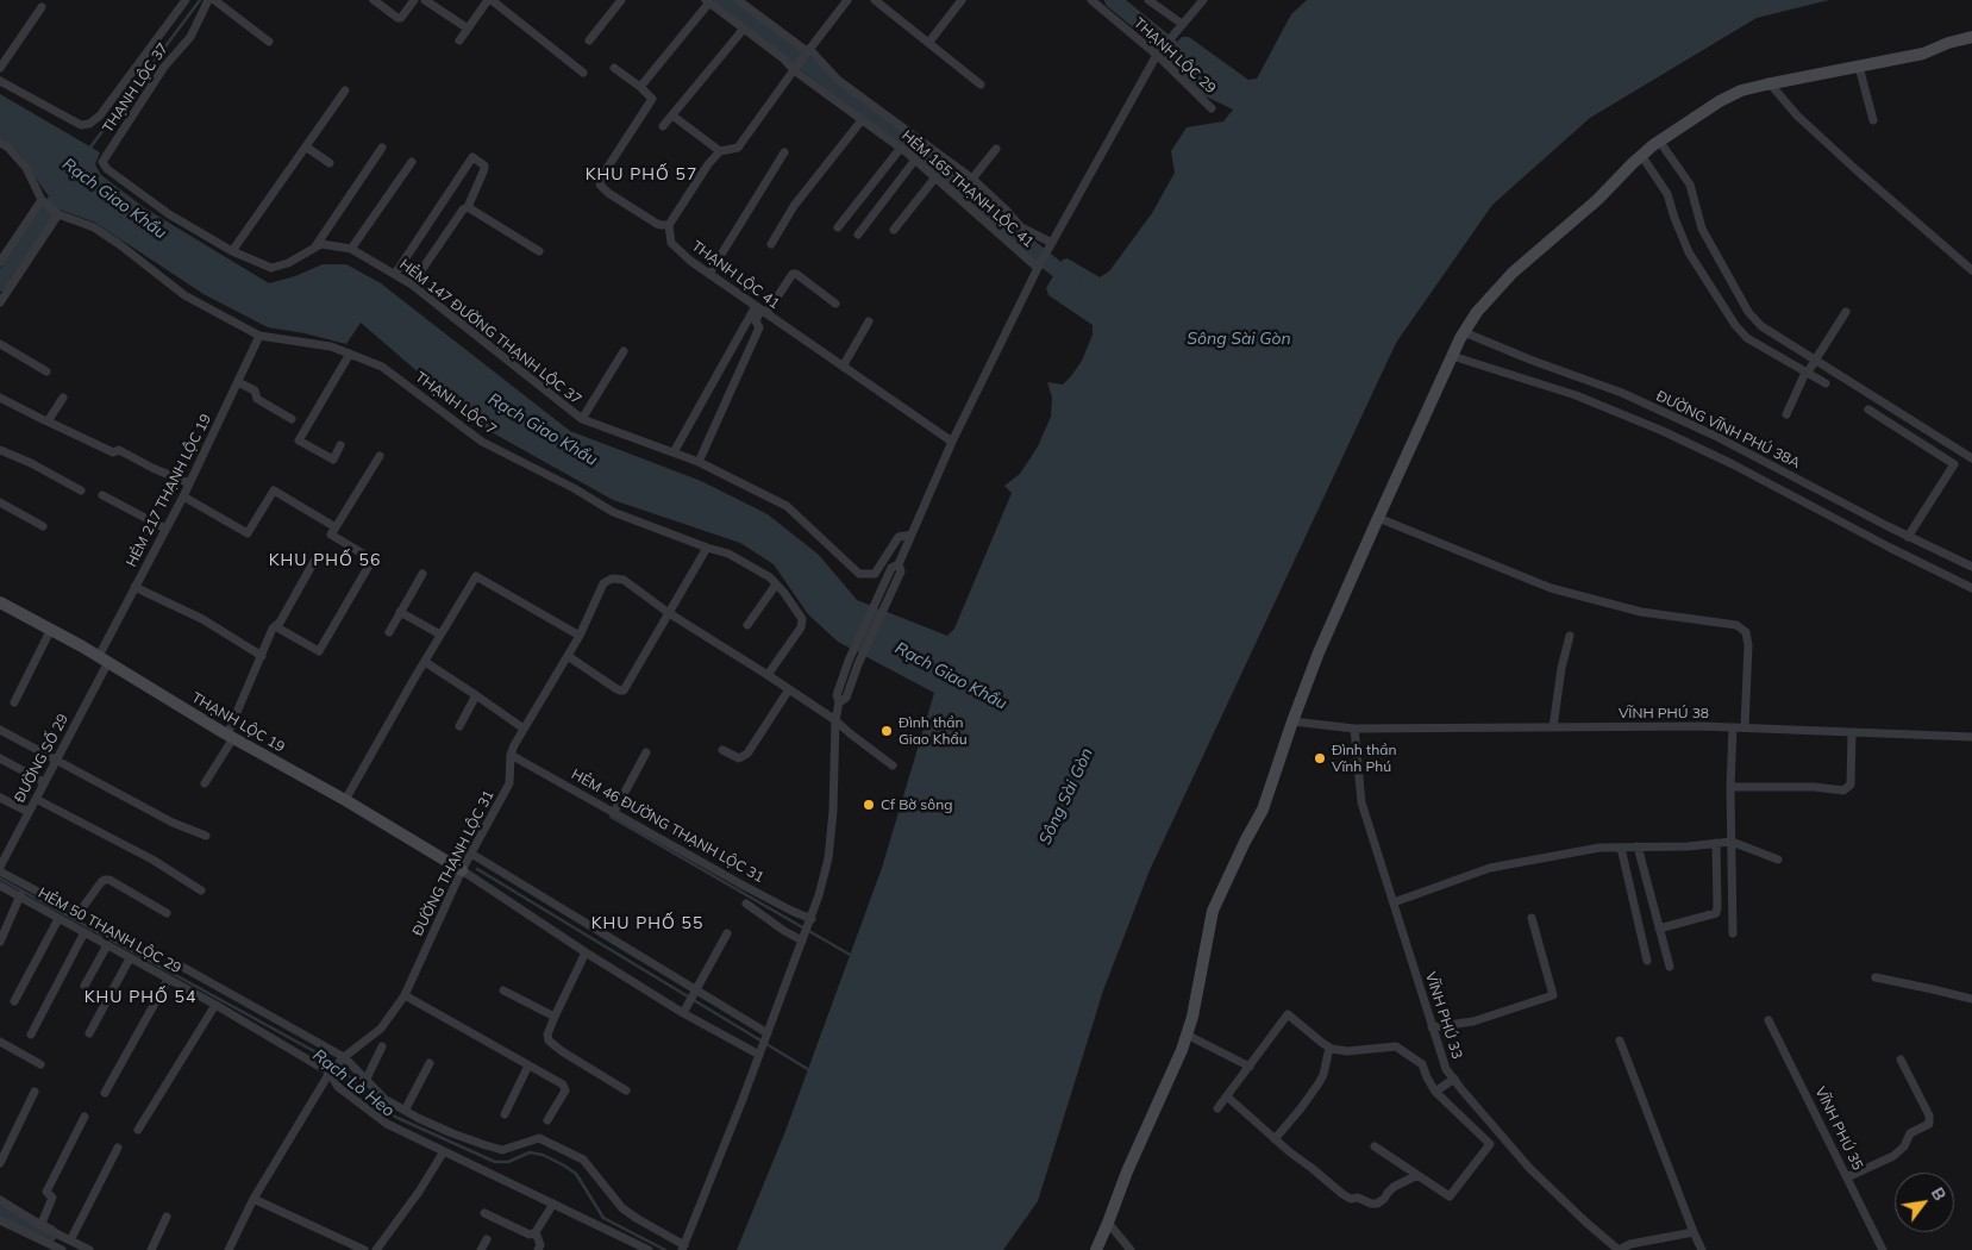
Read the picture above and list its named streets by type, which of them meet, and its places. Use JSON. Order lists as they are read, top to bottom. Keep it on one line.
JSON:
{"streets":{"street":["THẠNH LỘC 29","THẠNH LỘC 37","HẺM 165 THẠNH LỘC 41","THẠNH LỘC 41","HẺM 147 ĐƯỜNG THẠNH LỘC 37","THẠNH LỘC 7","ĐƯỜNG VĨNH PHÚ 38A","HẺM 217 THẠNH LỘC 19","VĨNH PHÚ 38","THẠNH LỘC 19","ĐƯỜNG SỐ 29","HẺM 46 ĐƯỜNG THẠNH LỘC 31","ĐƯỜNG THẠNH LỘC 31","HẺM 50 THẠNH LỘC 29","VĨNH PHÚ 33","VĨNH PHÚ 35"]},"crossings":[["THẠNH LỘC 37","HẺM 147 ĐƯỜNG THẠNH LỘC 37"],["THẠNH LỘC 7","HẺM 217 THẠNH LỘC 19"],["THẠNH LỘC 7","ĐƯỜNG THẠNH LỘC 31"],["HẺM 217 THẠNH LỘC 19","THẠNH LỘC 19"],["HẺM 217 THẠNH LỘC 19","ĐƯỜNG SỐ 29"],["VĨNH PHÚ 38","VĨNH PHÚ 33"],["THẠNH LỘC 19","ĐƯỜNG SỐ 29"],["THẠNH LỘC 19","ĐƯỜNG THẠNH LỘC 31"],["HẺM 46 ĐƯỜNG THẠNH LỘC 31","ĐƯỜNG THẠNH LỘC 31"],["ĐƯỜNG THẠNH LỘC 31","HẺM 50 THẠNH LỘC 29"]],"districts":["KHU PHỐ 57","KHU PHỐ 56","KHU PHỐ 55","KHU PHỐ 54"],"water":["Rạch Giao Khẩu","Sông Sài Gòn","Rạch Lò Heo"],"places":["Đình thần Giao Khẩu","Đình thần Vĩnh Phú","Cf Bờ sông"],"north":"top right"}
